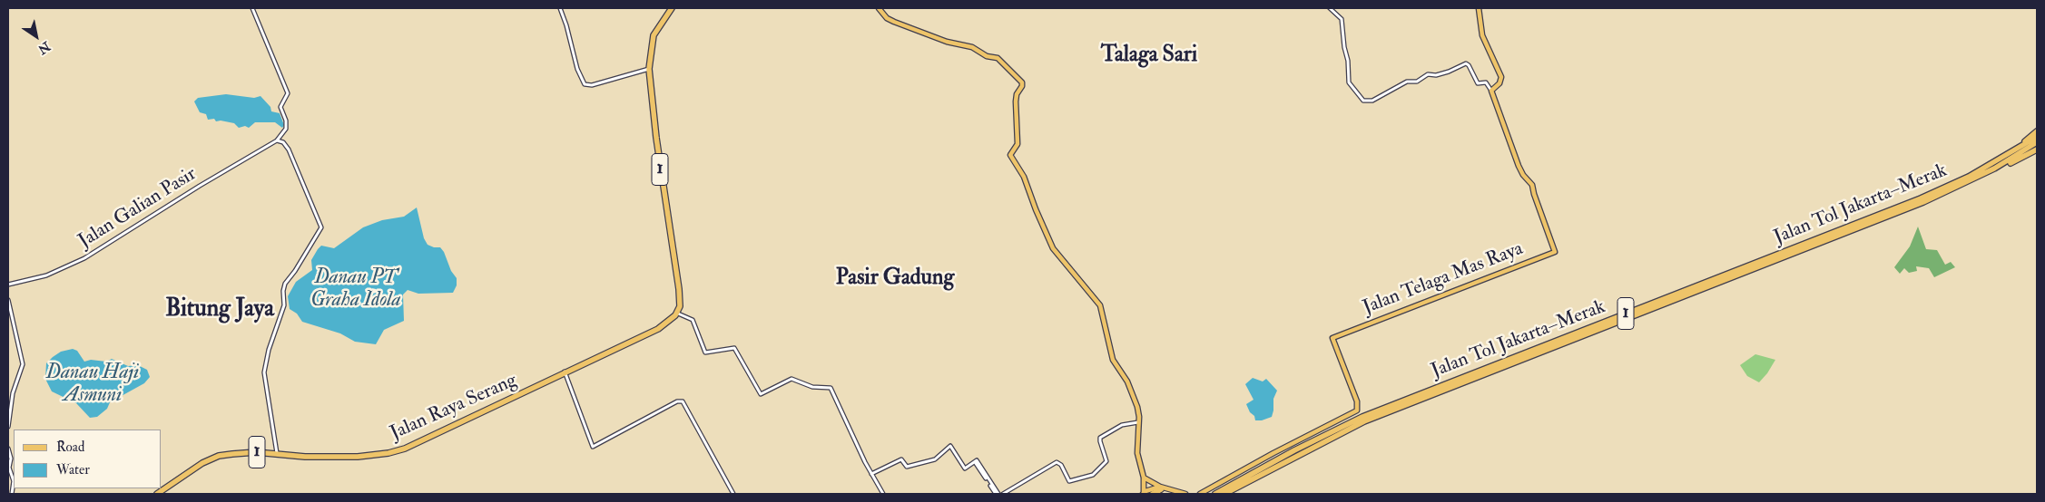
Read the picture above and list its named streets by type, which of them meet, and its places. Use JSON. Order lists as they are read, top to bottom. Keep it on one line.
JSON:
{"streets":{"highway":["1","Jalan Tol Jakarta–Merak","Jalan Raya Serang"],"main road":["Jalan Telaga Mas Raya"],"street":["Jalan Galian Pasir"]},"crossings":[["1","Jalan Raya Serang"]],"districts":["Talaga Sari","Pasir Gadung","Bitung Jaya"],"water":["Danau PT Graha Idola","Danau Haji Asmuni"],"legend":["Road","Water"],"north":"bottom right"}
